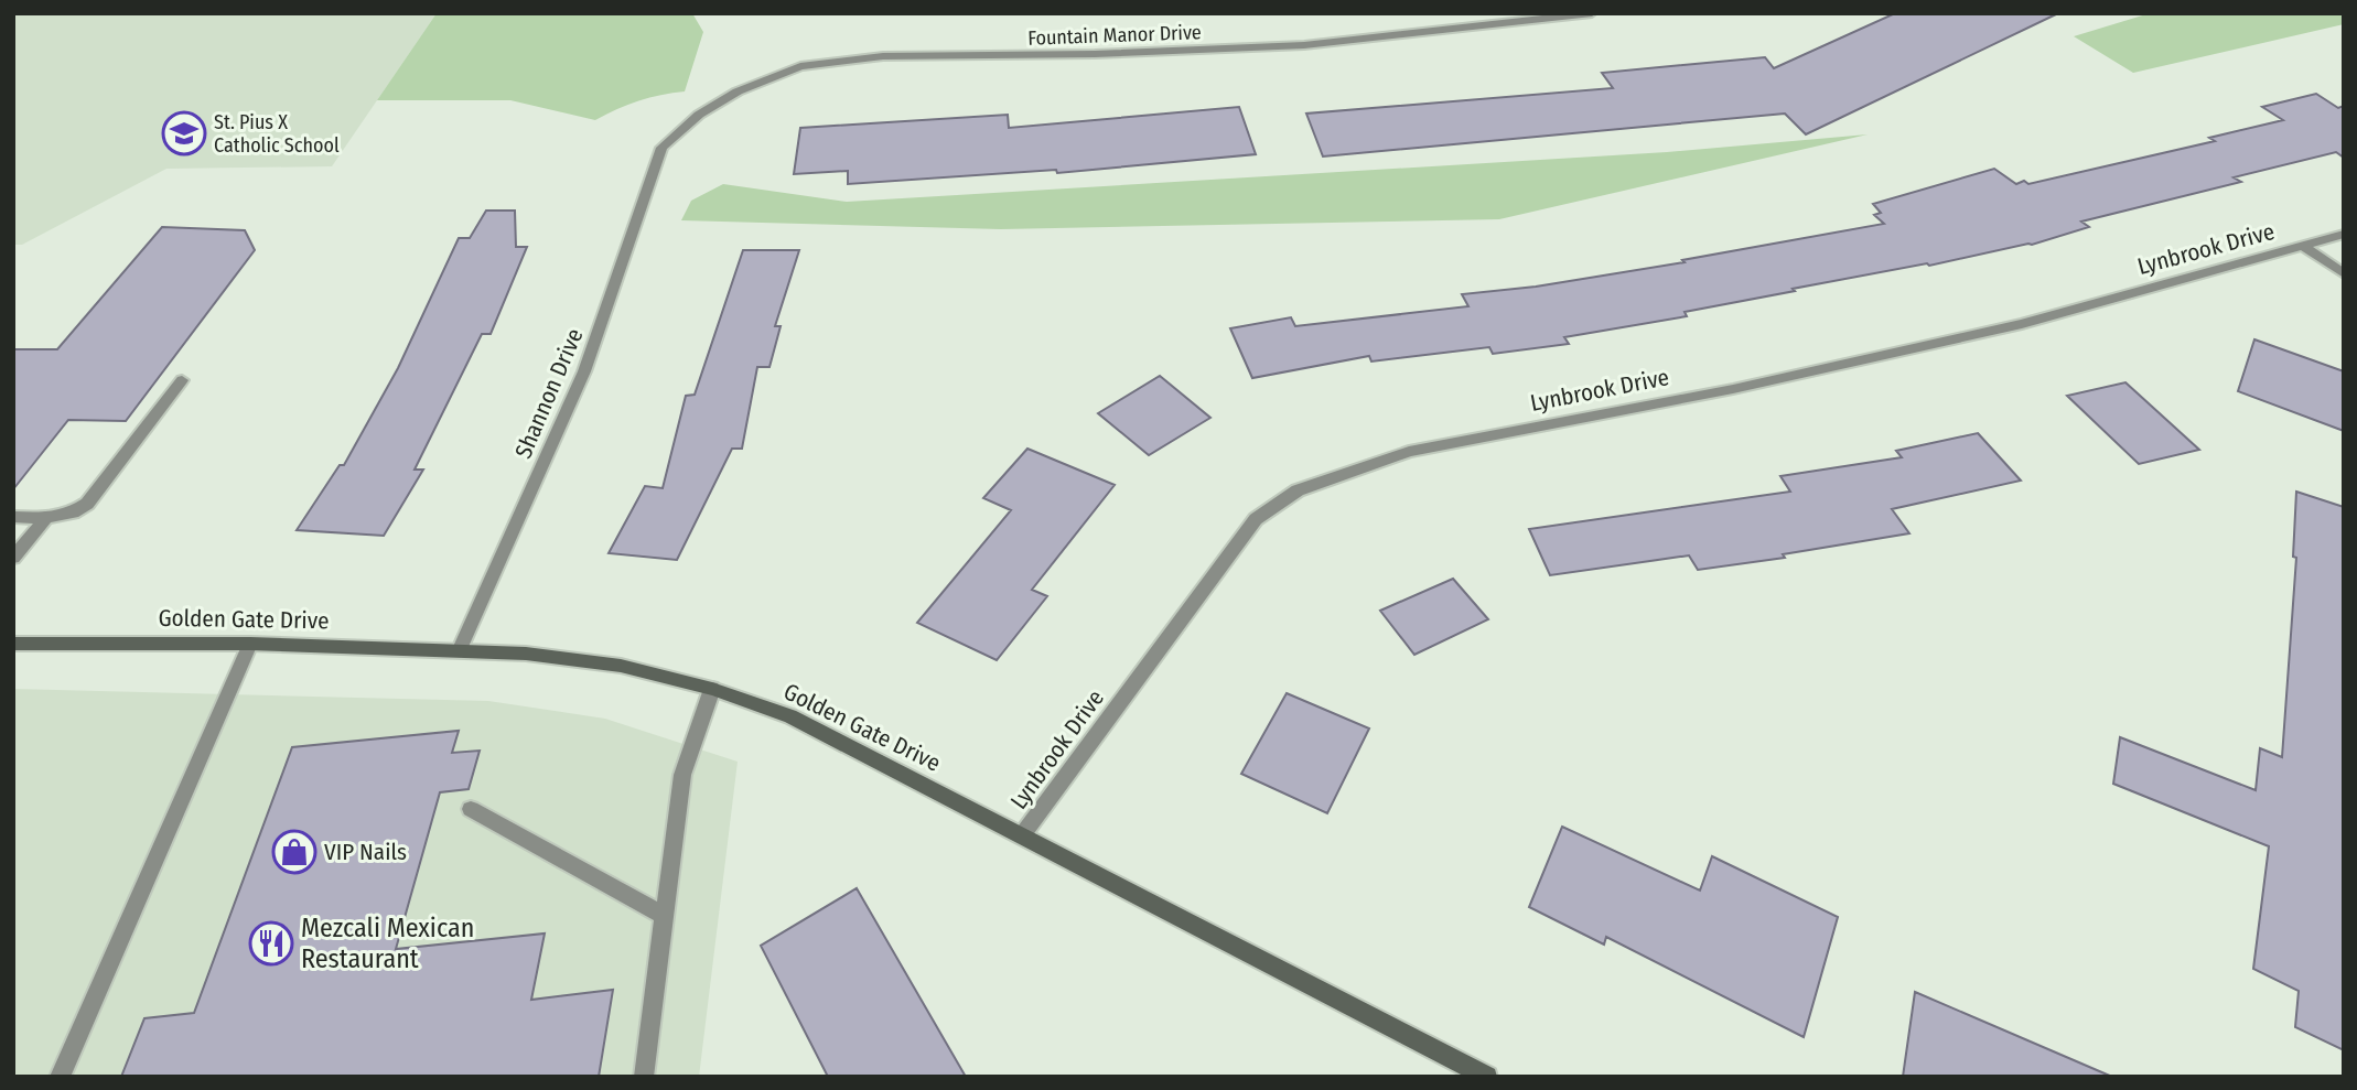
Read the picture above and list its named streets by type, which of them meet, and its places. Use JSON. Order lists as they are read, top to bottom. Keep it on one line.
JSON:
{"streets":{"street":["Fountain Manor Drive","Lynbrook Drive","Shannon Drive","Golden Gate Drive"]},"crossings":[["Fountain Manor Drive","Shannon Drive"],["Lynbrook Drive","Golden Gate Drive"],["Shannon Drive","Golden Gate Drive"]],"places":{"school or university":["St. Pius X Catholic School"],"shop":["VIP Nails"],"restaurant":["Mezcali Mexican Restaurant"]}}
